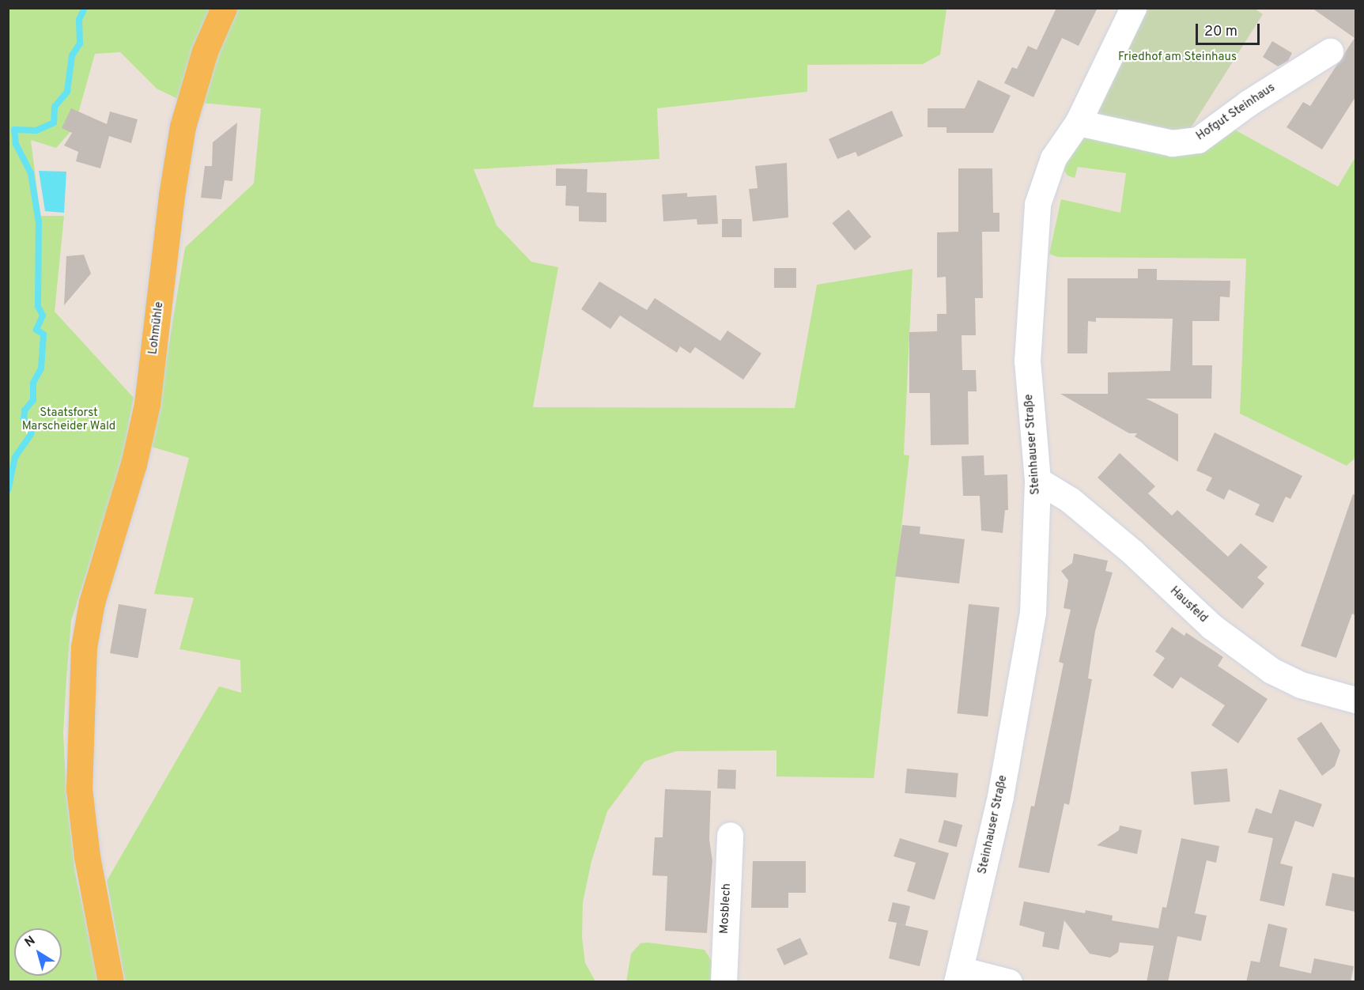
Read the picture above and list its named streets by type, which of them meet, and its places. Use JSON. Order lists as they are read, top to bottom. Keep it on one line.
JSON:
{"streets":{"main road":["Lohmühle"],"street":["Hofgut Steinhaus","Steinhauser Straße","Hausfeld","Mosblech"]},"crossings":[["Hofgut Steinhaus","Steinhauser Straße"],["Steinhauser Straße","Hausfeld"]],"parks":["Friedhof am Steinhaus","Staatsforst Marscheider Wald"],"scale_bar":"20 m","north":"top left"}
